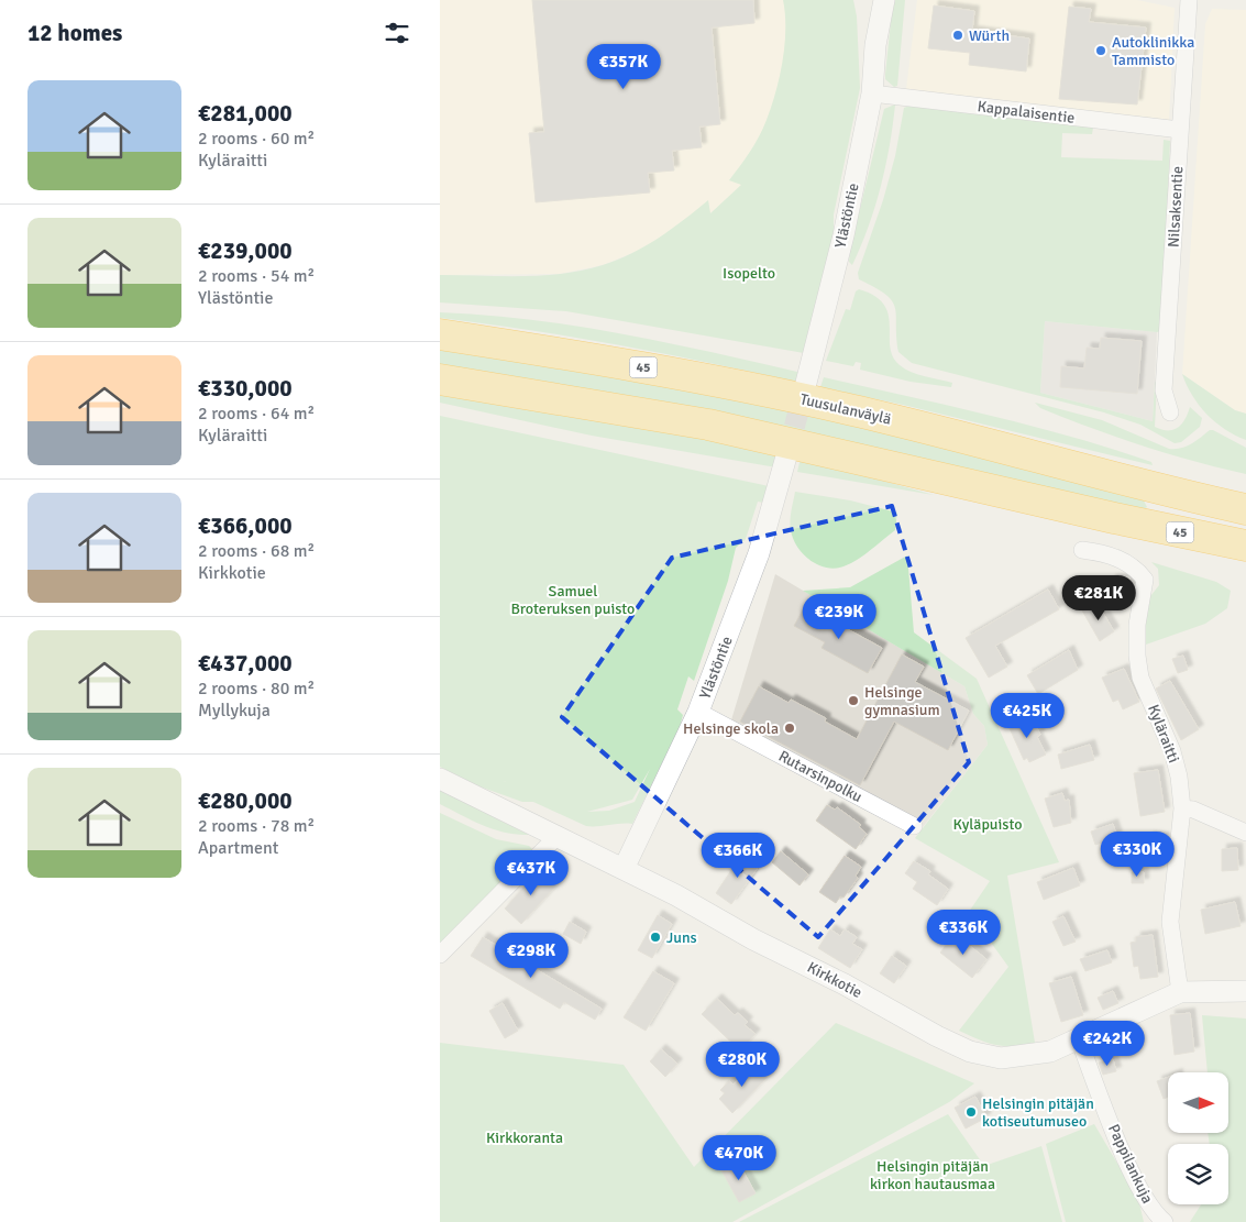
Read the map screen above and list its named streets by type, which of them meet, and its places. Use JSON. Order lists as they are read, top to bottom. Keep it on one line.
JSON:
{"streets":{"highway":["45","Tuusulanväylä"],"street":["Kappalaisentie","Nilsaksentie","Ylästöntie","Kyläraitti","Rutarsinpolku","Kirkkotie","Pappilankuja"]},"crossings":[["Kappalaisentie","Nilsaksentie"],["Kappalaisentie","Ylästöntie"],["Ylästöntie","Rutarsinpolku"],["Ylästöntie","Kirkkotie"],["Kyläraitti","Kirkkotie"],["Kirkkotie","Pappilankuja"]],"parks":["Isopelto","Samuel Broteruksen puisto","Kyläpuisto","Kirkkoranta","Helsingin pitäjän kirkon hautausmaa"],"places":["Würth","Autoklinikka Tammisto","Helsinge gymnasium","Helsinge skola","Juns","Helsingin pitäjän kotiseutumuseo"],"north":"right","page":{"heading":"12 homes","price":["€357K","€281K","€239K","€425K","€330K","€366K","€437K","€336K","€298K","€242K","€280K","€470K"],"list":[{"name":"€281,000","note":"2 rooms · 60 m² · Kyläraitti"},{"name":"€239,000","note":"2 rooms · 54 m² · Ylästöntie"},{"name":"€330,000","note":"2 rooms · 64 m² · Kyläraitti"},{"name":"€366,000","note":"2 rooms · 68 m² · Kirkkotie"},{"name":"€437,000","note":"2 rooms · 80 m² · Myllykuja"},{"name":"€280,000","note":"2 rooms · 78 m² · Apartment"}]}}
